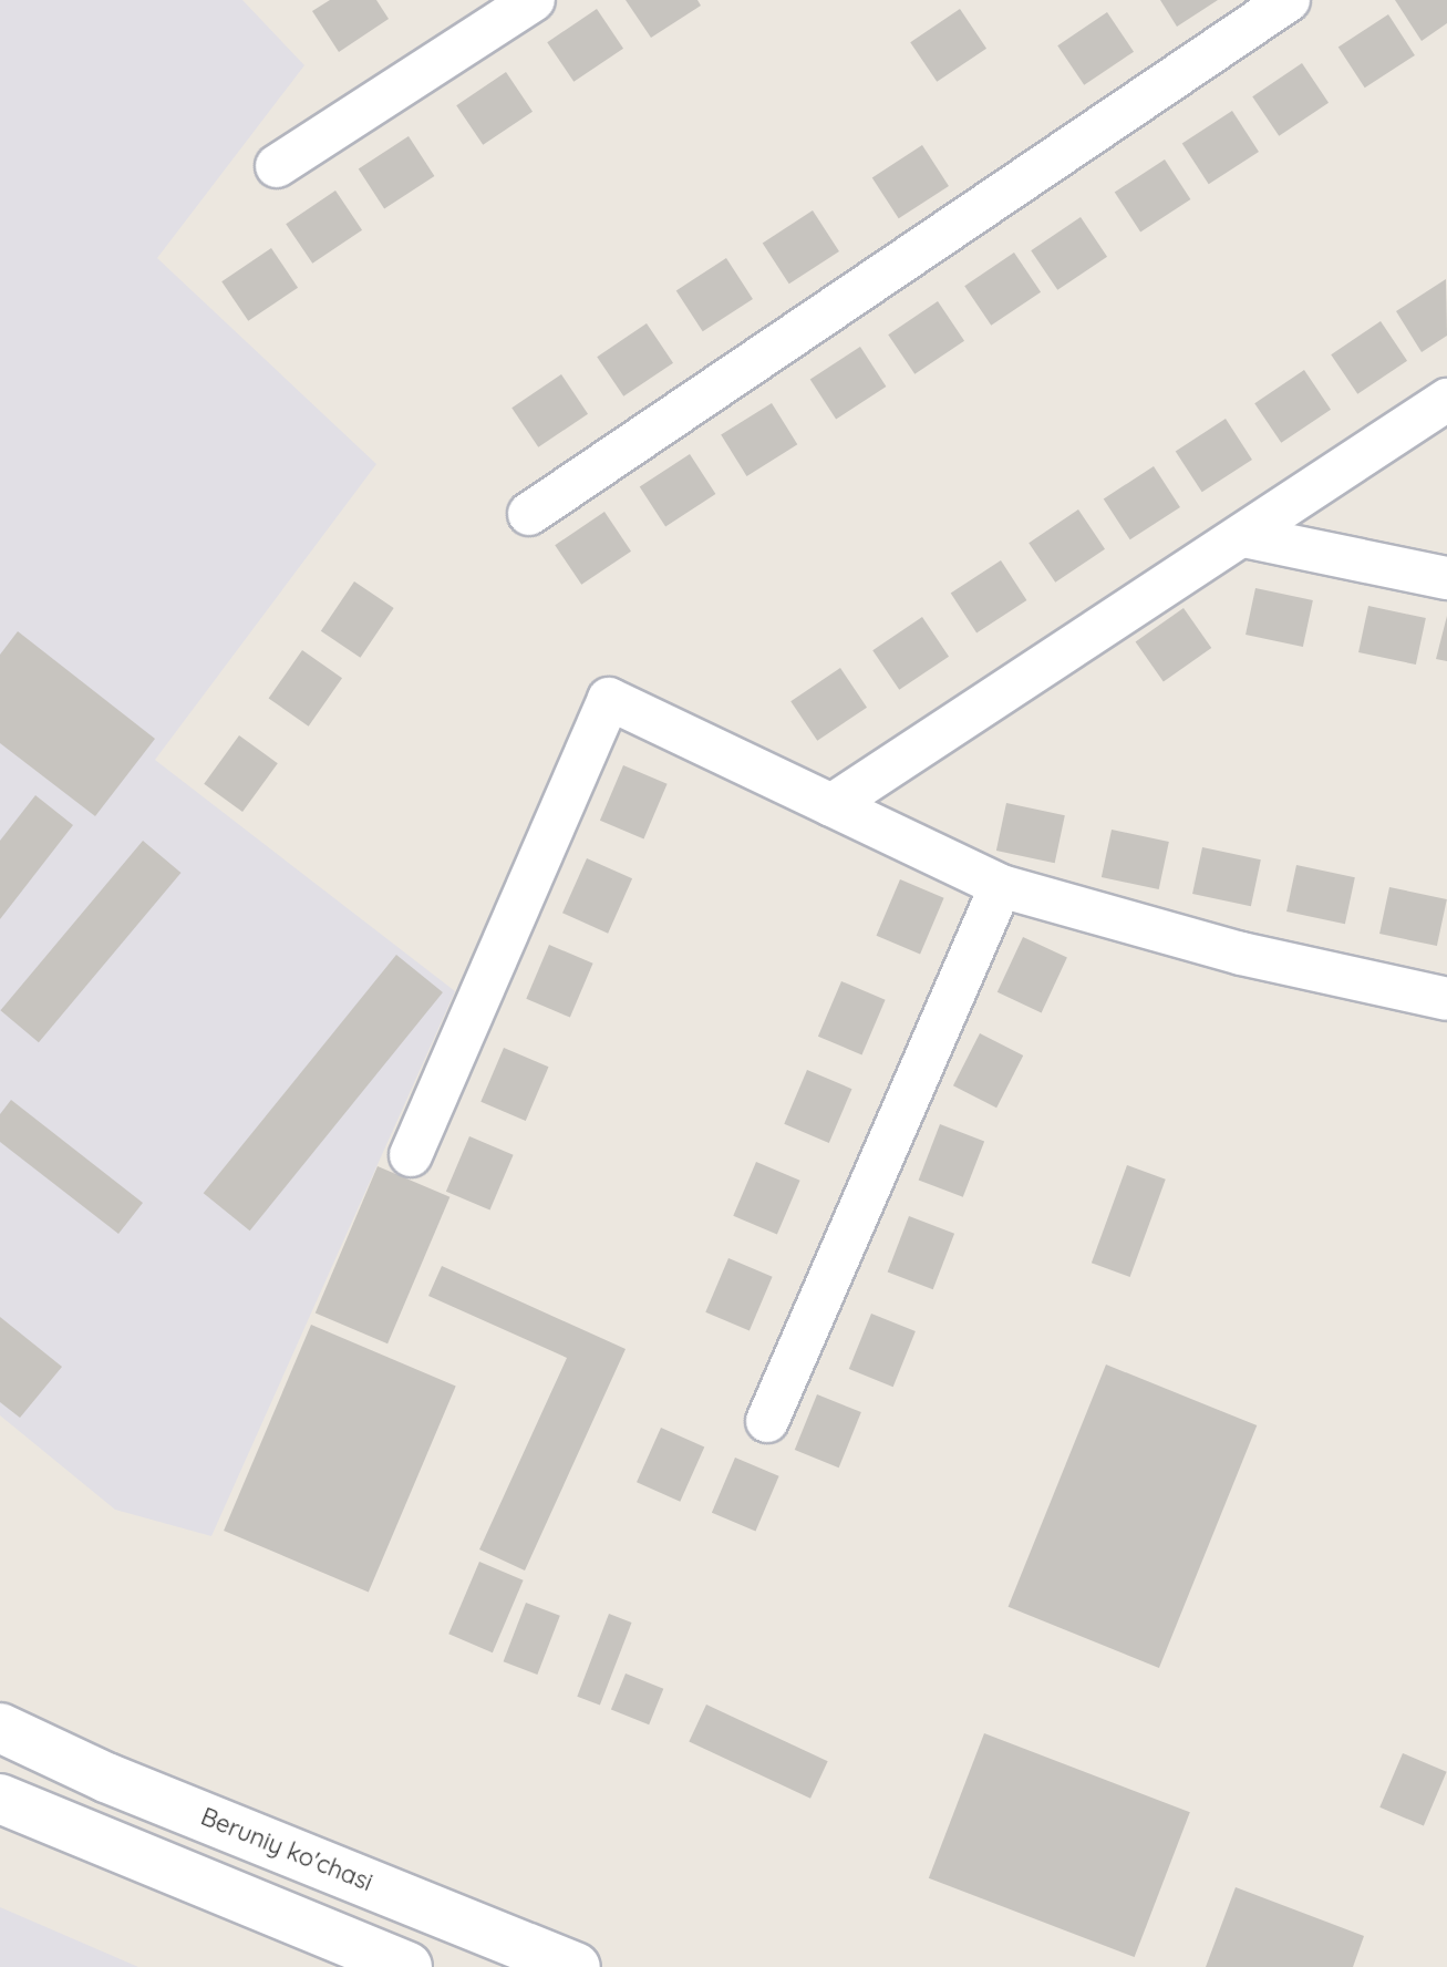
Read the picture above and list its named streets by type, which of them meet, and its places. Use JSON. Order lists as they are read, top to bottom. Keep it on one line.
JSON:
{"streets":{"main road":["Beruniy ko'chasi"]}}
